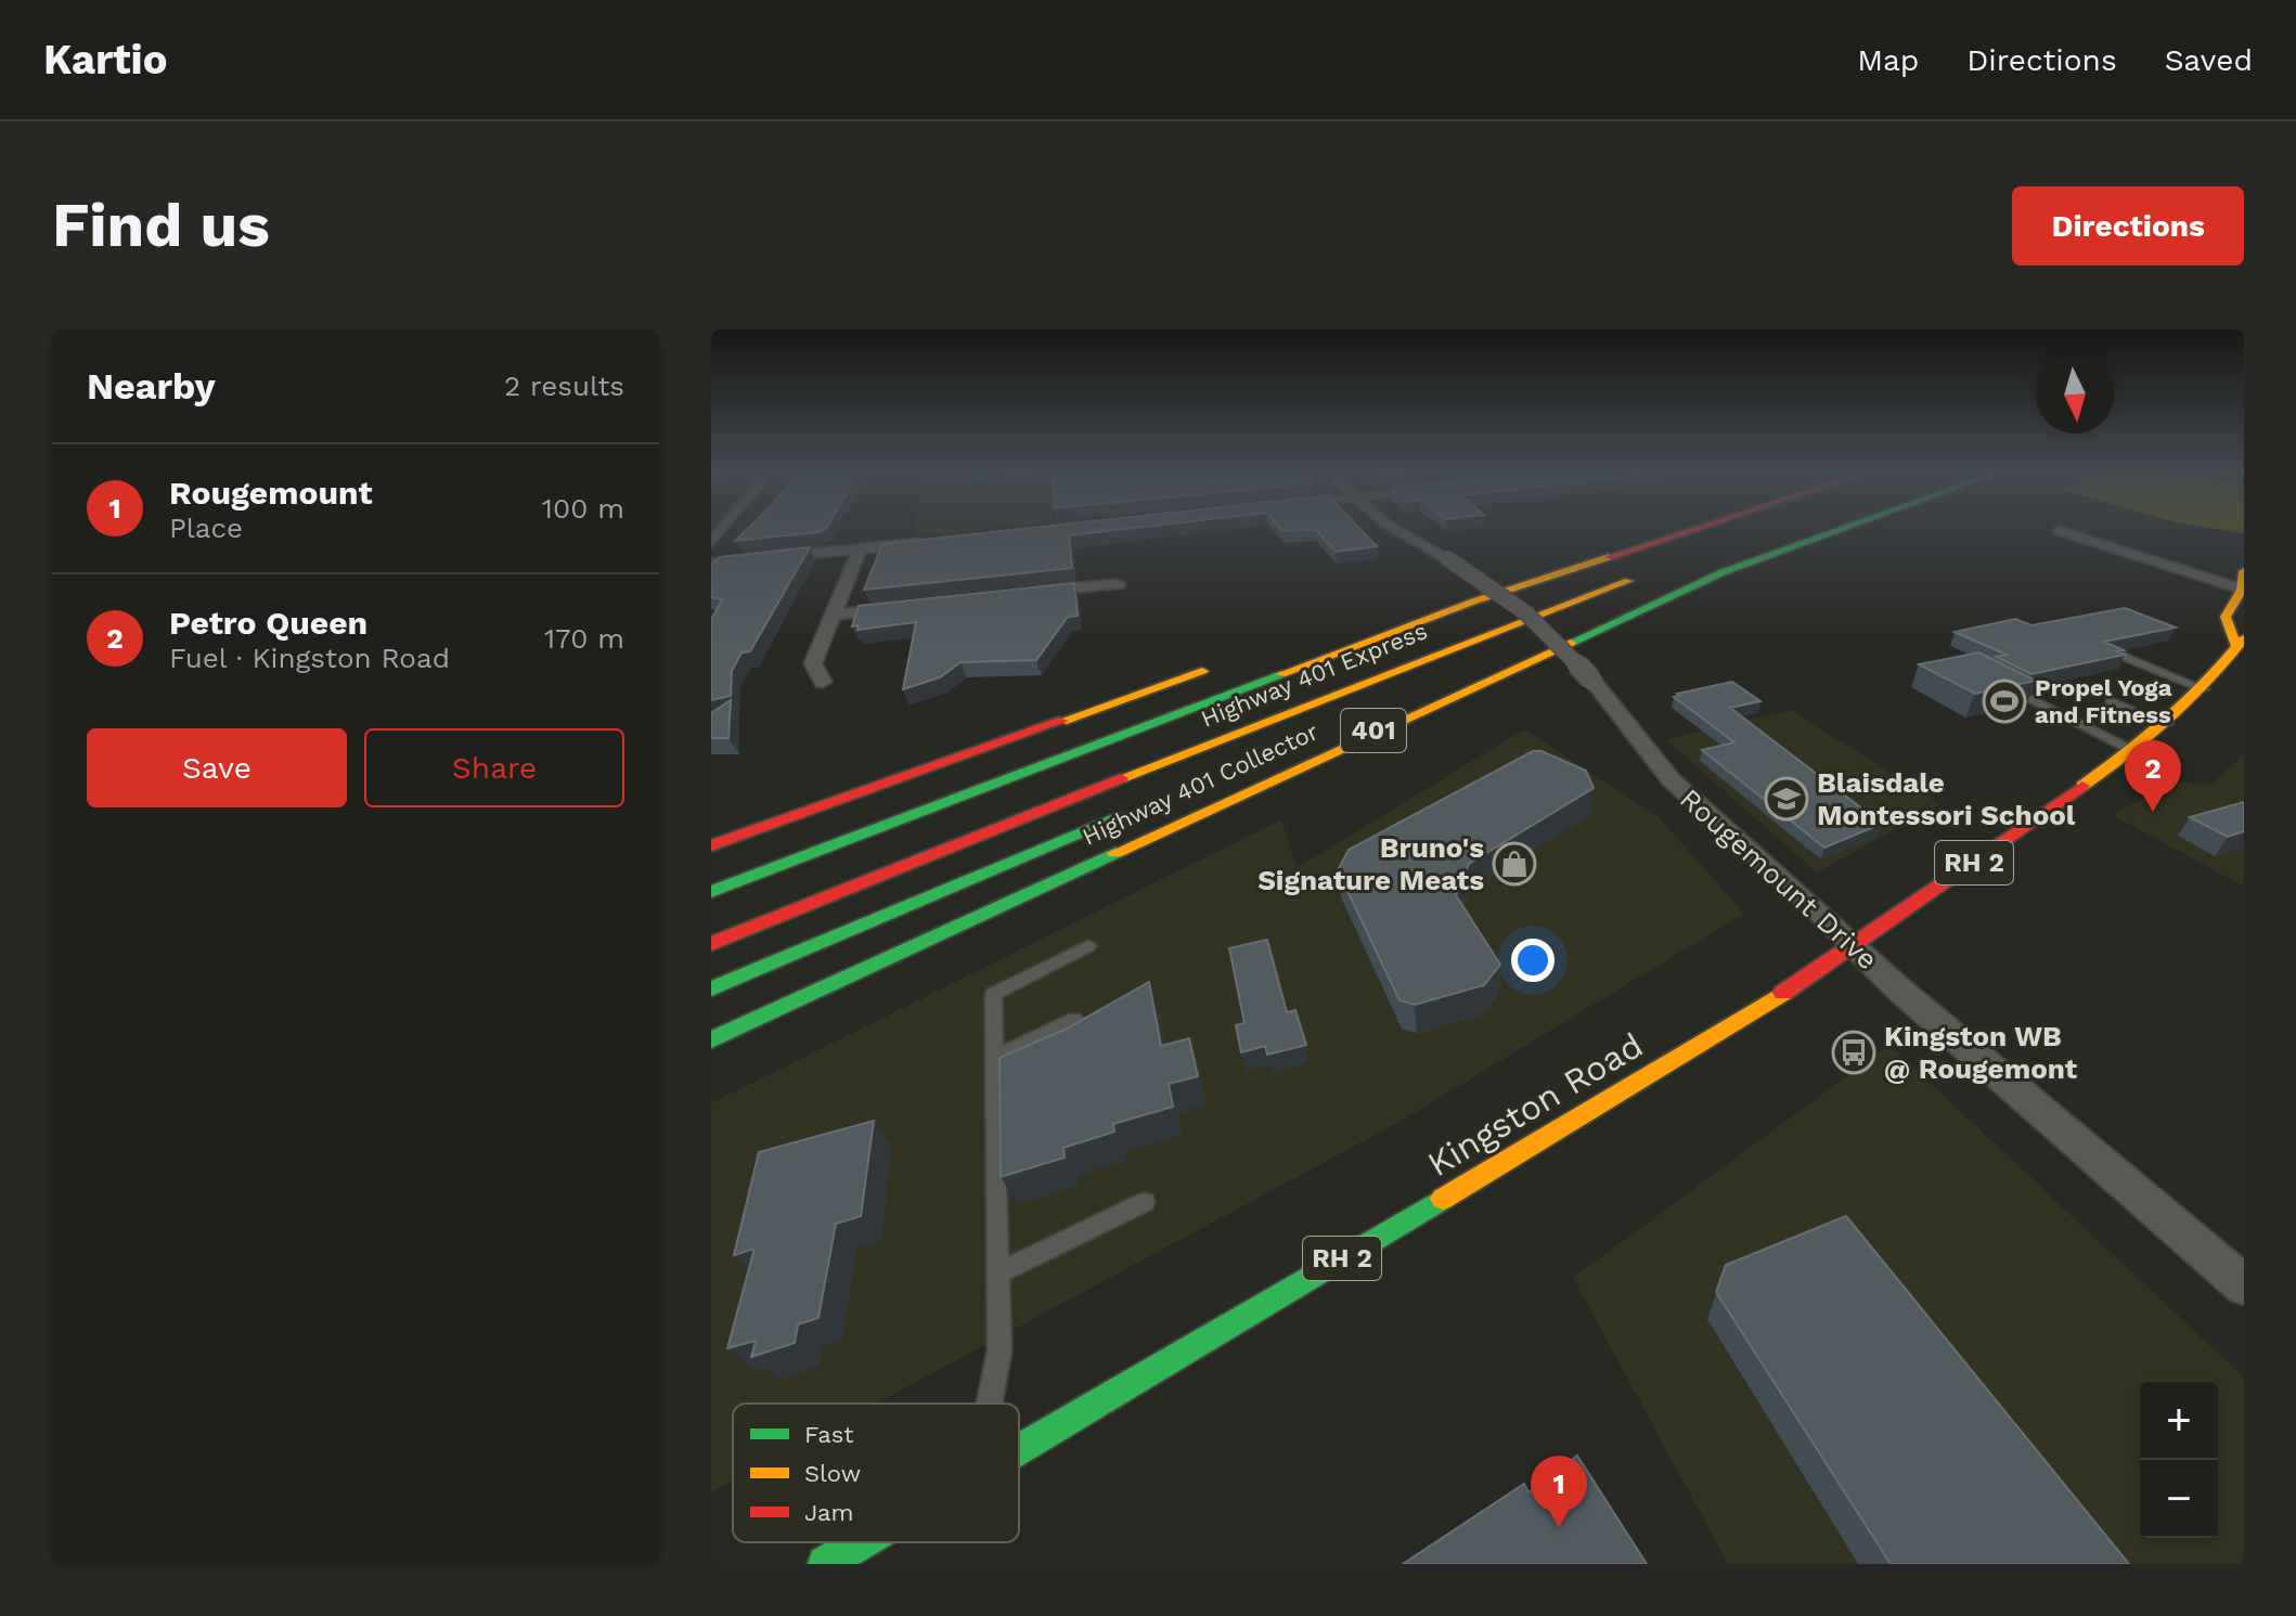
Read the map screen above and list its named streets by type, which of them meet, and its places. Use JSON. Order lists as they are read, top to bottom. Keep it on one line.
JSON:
{"streets":{"main road":["Highway 401 Express","401","Highway 401 Collector","RH 2","Kingston Road"],"street":["Rougemount Drive"]},"crossings":[["Rougemount Drive","Kingston Road"]],"places":{"sports":["Propel Yoga and Fitness"],"school or university":["Blaisdale Montessori School"],"shop":["Bruno's Signature Meats"],"bus stop":["Kingston WB @ Rougemont"]},"legend":["Fast","Slow","Jam"],"north":"bottom","page":{"header":"Kartio","nav":["Map","Directions","Saved"],"buttons":["Directions",["Save","Share"]],"title":"Find us","heading":["Nearby","2 results"],"list":[{"mark":"1","name":"Rougemount","note":"Place","value":"100 m"},{"mark":"2","name":"Petro Queen","note":"Fuel · Kingston Road","value":"170 m"}],"pins":["2","1"],"map_buttons":["+","−"]}}
